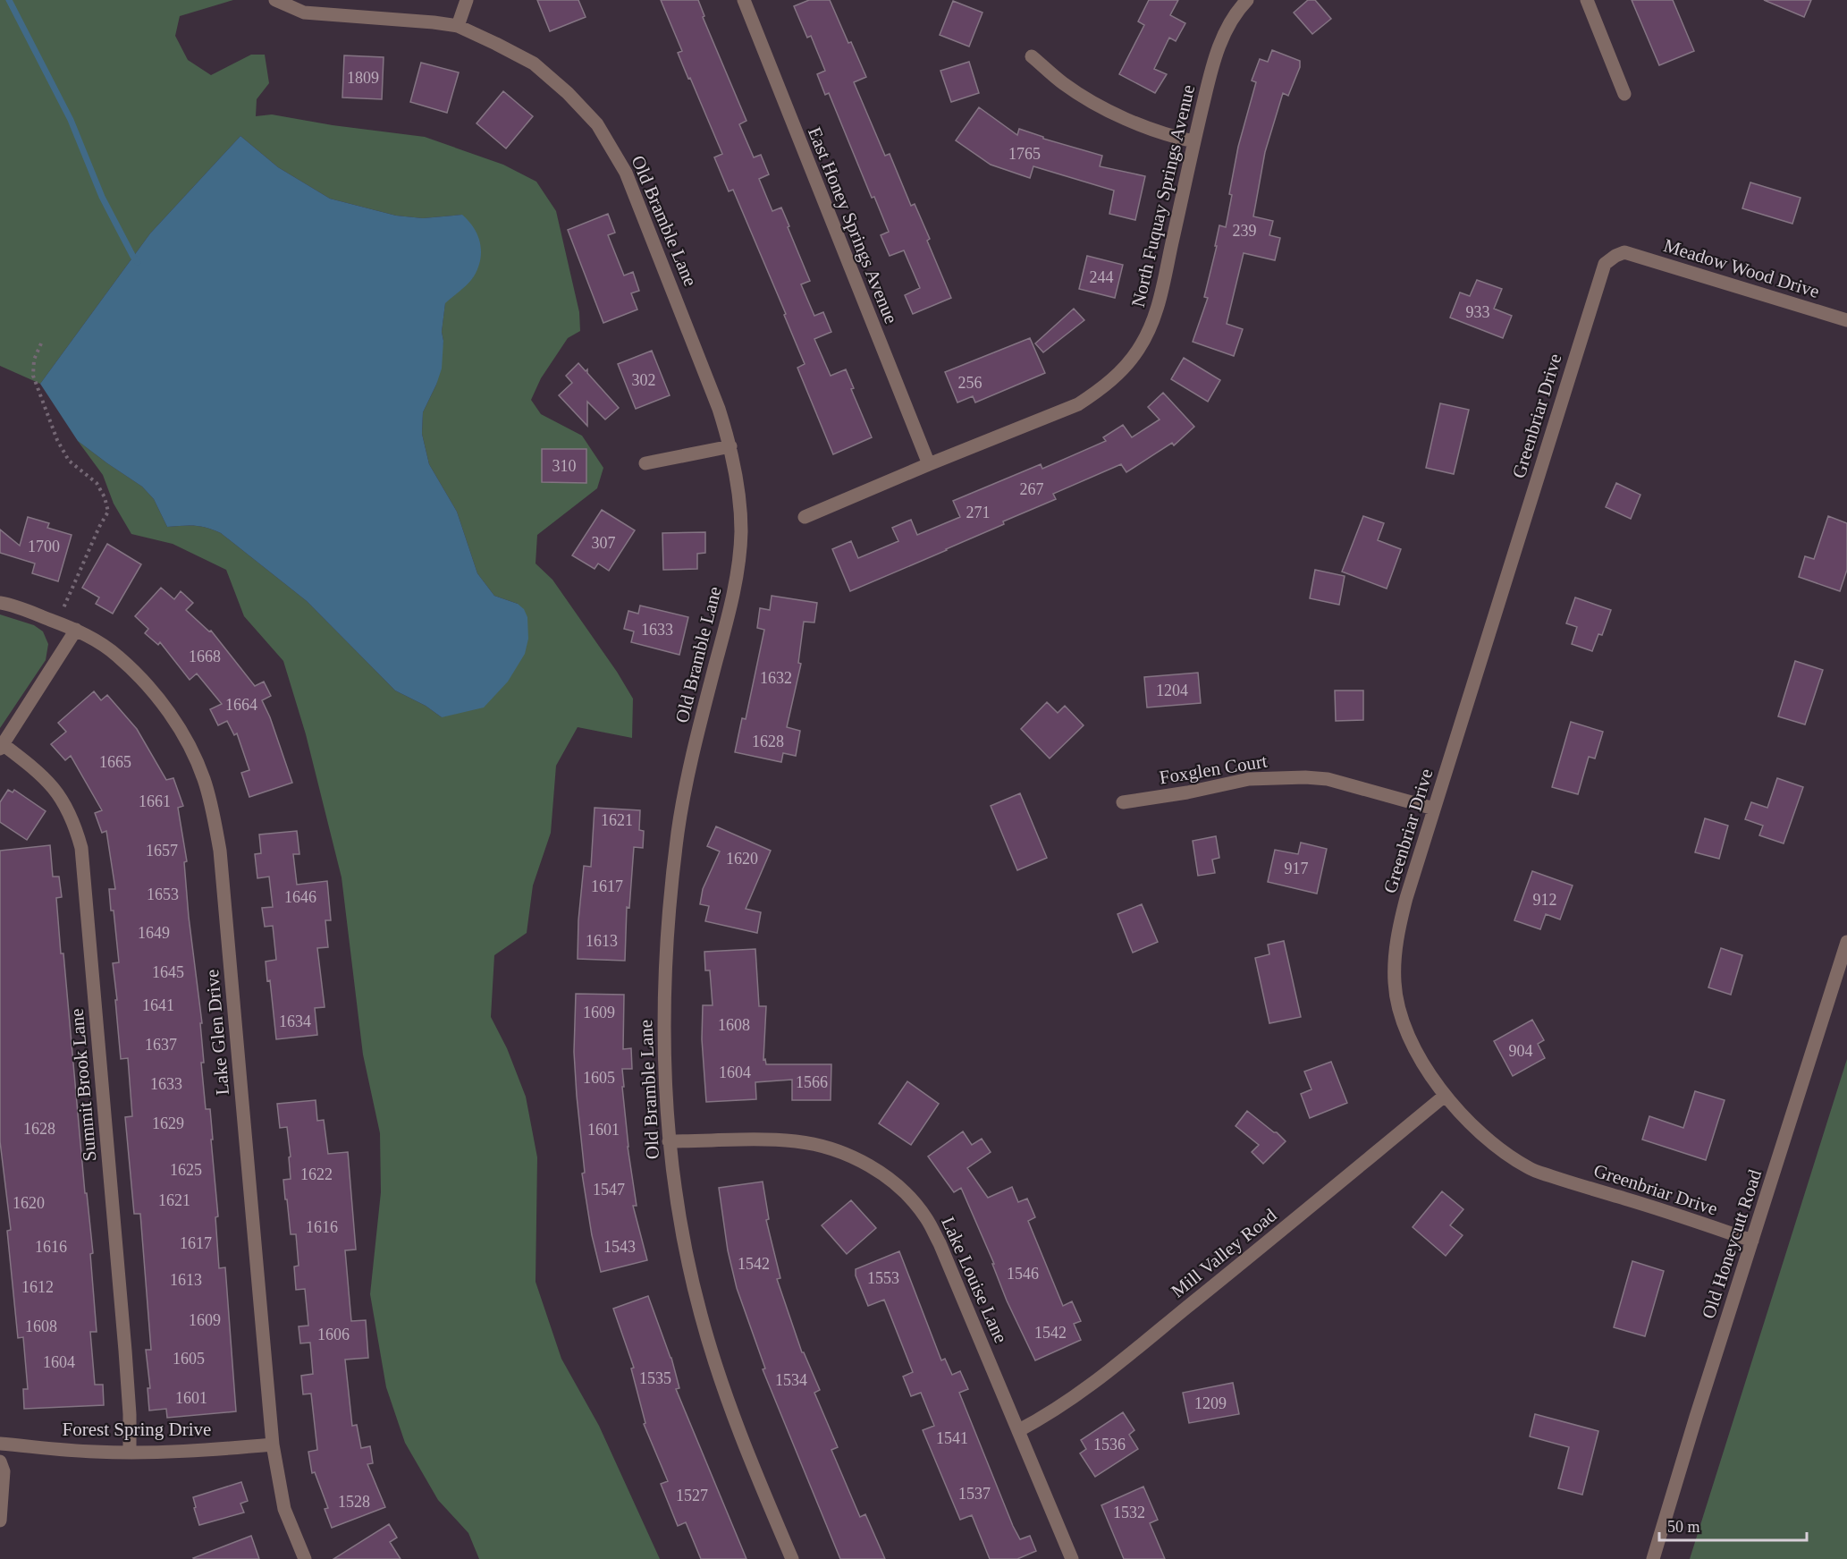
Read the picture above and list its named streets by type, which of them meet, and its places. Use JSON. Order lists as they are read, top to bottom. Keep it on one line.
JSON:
{"streets":{"street":["North Fuquay Springs Avenue","Old Bramble Lane","East Honey Springs Avenue","Meadow Wood Drive","Greenbriar Drive","Foxglen Court","Lake Glen Drive","Summit Brook Lane","Old Honeycutt Road","Mill Valley Road","Lake Louise Lane","Forest Spring Drive"]},"crossings":[["North Fuquay Springs Avenue","East Honey Springs Avenue"],["Old Bramble Lane","Lake Louise Lane"],["Meadow Wood Drive","Greenbriar Drive"],["Greenbriar Drive","Foxglen Court"],["Greenbriar Drive","Old Honeycutt Road"],["Greenbriar Drive","Mill Valley Road"],["Lake Glen Drive","Forest Spring Drive"],["Summit Brook Lane","Forest Spring Drive"],["Mill Valley Road","Lake Louise Lane"]],"house_numbers":["1809","1765","239","244","933","302","256","310","267","271","307","1700","1633","1668","1632","1204","1664","1628","1665","1661","1621","1657","1620","917","1617","1653","1646","912","1649","1613","1645","1641","1609","1634","1608","1637","904","1604","1605","1566","1633","1629","1628","1601","1625","1622","1547","1621","1620","1616","1617","1616","1543","1542","1546","1553","1613","1612","1609","1608","1542","1606","1605","1604","1535","1534","1601","1209","1541","1536","1537","1527","1528","1532"],"scale_bar":"50 m"}
